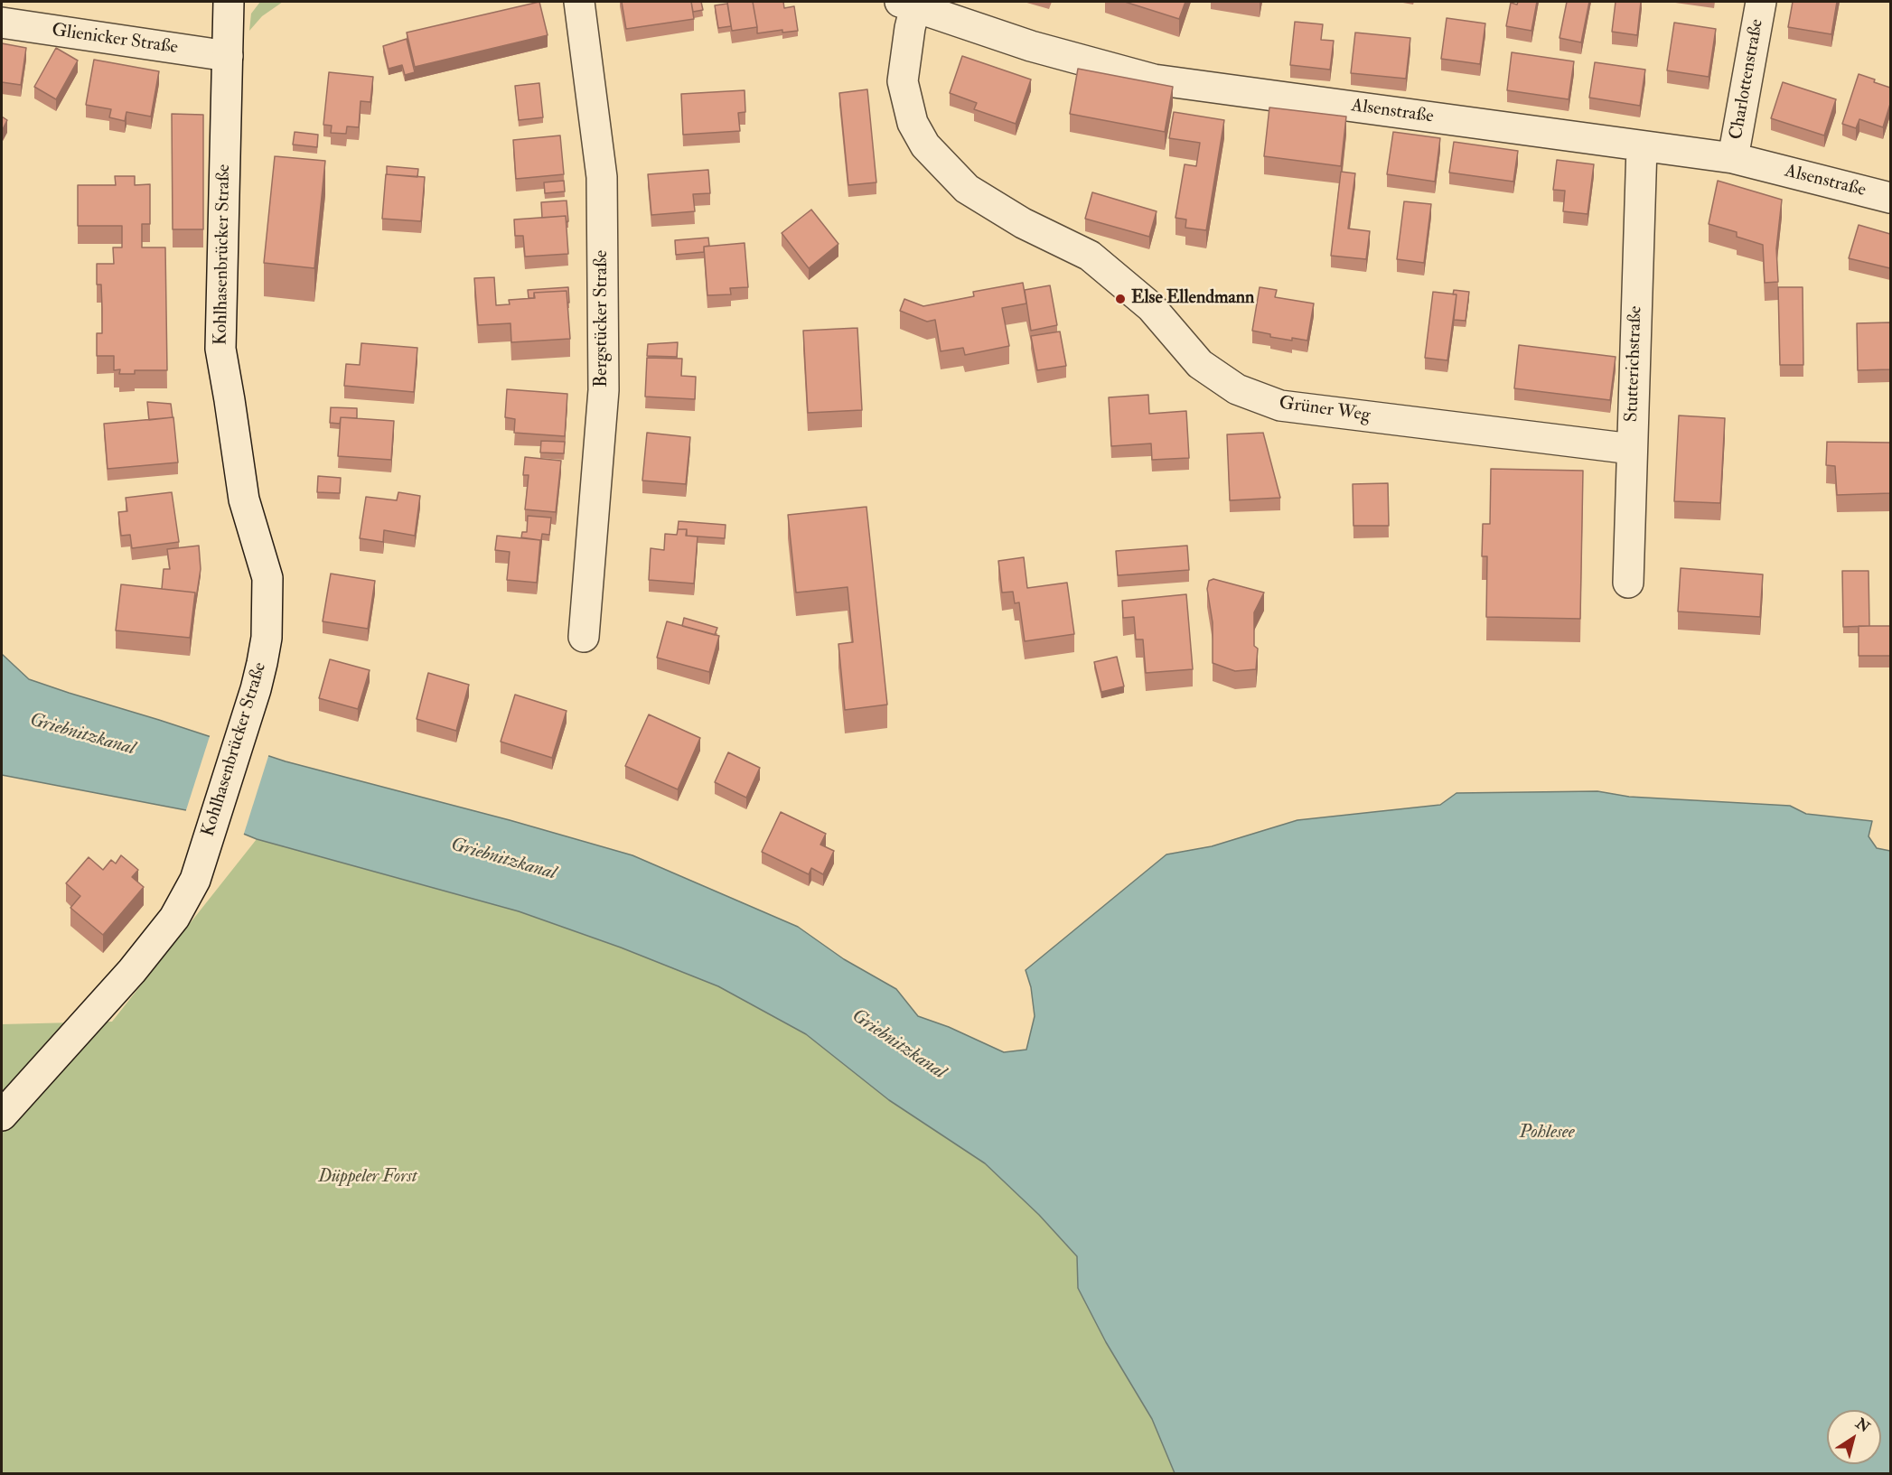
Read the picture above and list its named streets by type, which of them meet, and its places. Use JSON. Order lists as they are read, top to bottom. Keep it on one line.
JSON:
{"streets":{"street":["Glienicker Straße","Charlottenstraße","Alsenstraße","Kohlhasenbrücker Straße","Bergstücker Straße","Stutterichstraße","Grüner Weg"]},"crossings":[["Glienicker Straße","Kohlhasenbrücker Straße"],["Charlottenstraße","Alsenstraße"],["Alsenstraße","Stutterichstraße"],["Alsenstraße","Grüner Weg"],["Stutterichstraße","Grüner Weg"]],"water":["Griebnitzkanal","Pohlesee"],"parks":["Düppeler Forst"],"places":["Else Ellendmann"],"north":"top right"}
